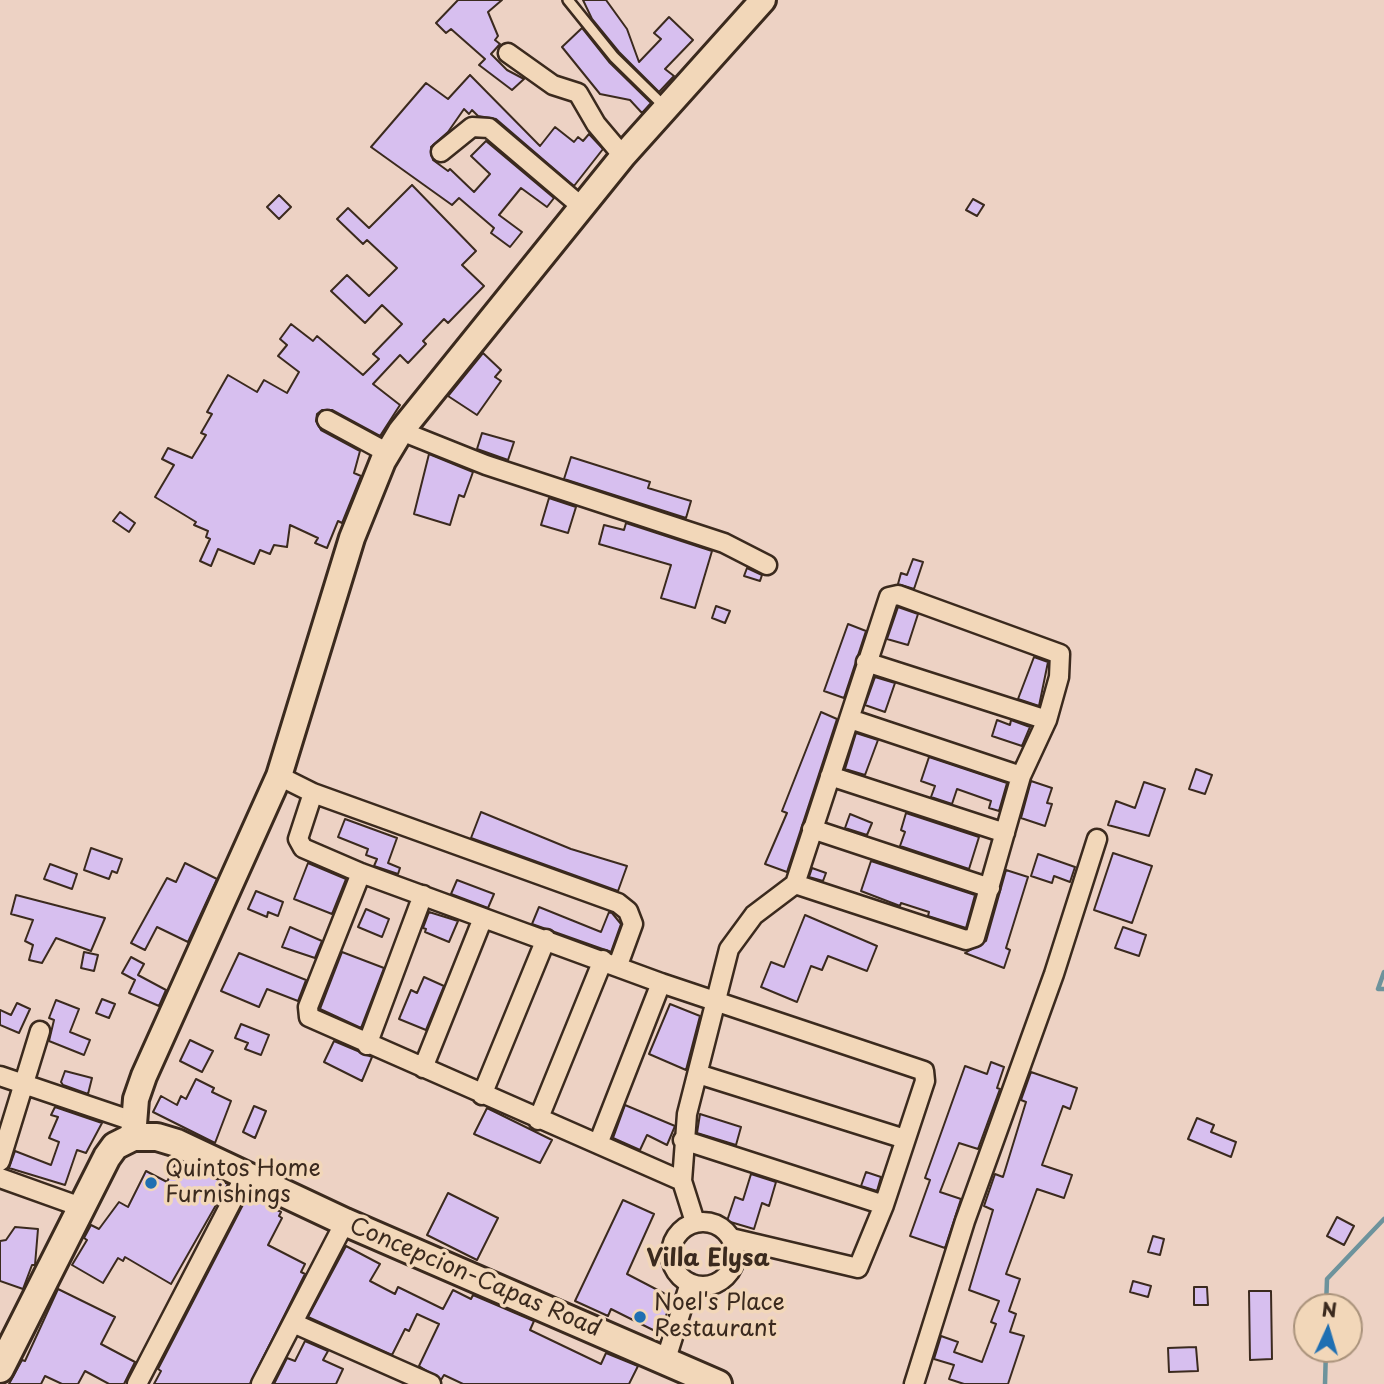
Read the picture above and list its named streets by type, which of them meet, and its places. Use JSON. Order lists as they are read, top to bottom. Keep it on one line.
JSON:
{"streets":{"main road":["Concepcion-Capas Road"]},"districts":["Villa Elysa"],"places":["Quintos Home Furnishings","Noel's Place Restaurant"],"north":"top"}
